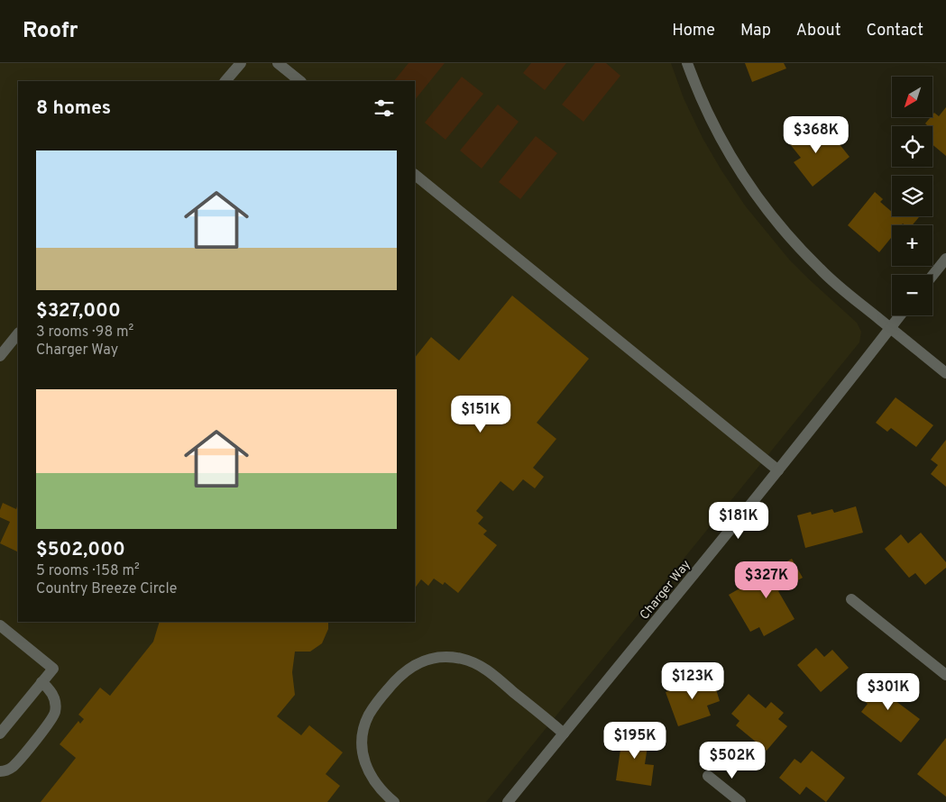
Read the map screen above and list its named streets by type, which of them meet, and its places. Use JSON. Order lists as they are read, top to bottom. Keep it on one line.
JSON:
{"streets":{"street":["Charger Way"]},"north":"bottom left","page":{"header":"Roofr","nav":["Home","Map","About","Contact"],"map_buttons":["+","−"],"heading":"8 homes","price":["$368K","$151K","$181K","$327K","$123K","$301K","$195K","$502K"],"list":[{"name":"$327,000","note":"3 rooms · 98 m² · Charger Way"},{"name":"$502,000","note":"5 rooms · 158 m² · Country Breeze Circle"}]}}
